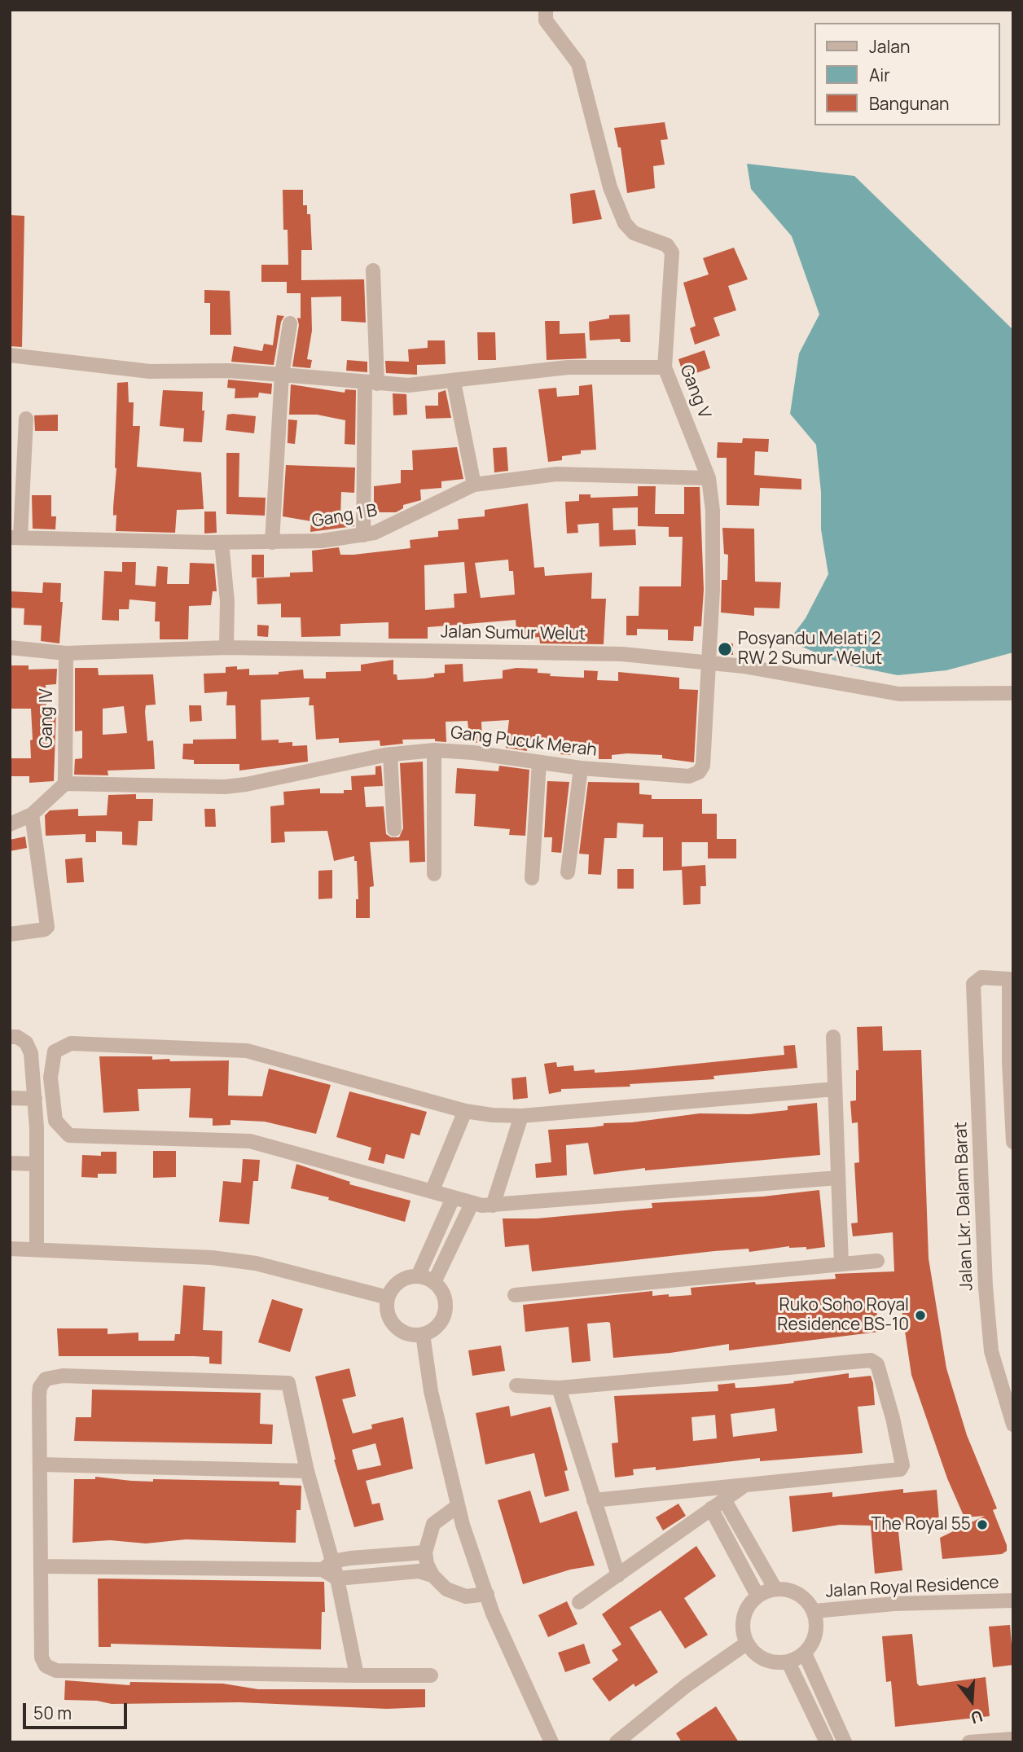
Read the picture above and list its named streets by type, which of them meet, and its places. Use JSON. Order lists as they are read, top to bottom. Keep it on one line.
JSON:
{"streets":{"street":["Gang V","Gang 1 B","Jalan Sumur Welut","Gang IV","Gang Pucuk Merah","Jalan Lkr. Dalam Barat","Jalan Royal Residence"]},"crossings":[["Gang V","Gang 1 B"],["Gang V","Jalan Sumur Welut"],["Gang V","Gang Pucuk Merah"],["Jalan Sumur Welut","Gang IV"],["Jalan Sumur Welut","Gang Pucuk Merah"],["Gang IV","Gang Pucuk Merah"]],"places":["Posyandu Melati 2 RW 2 Sumur Welut","Ruko Soho Royal Residence BS-10","The Royal 55"],"legend":["Jalan","Air","Bangunan"],"scale_bar":"50 m","north":"bottom"}
